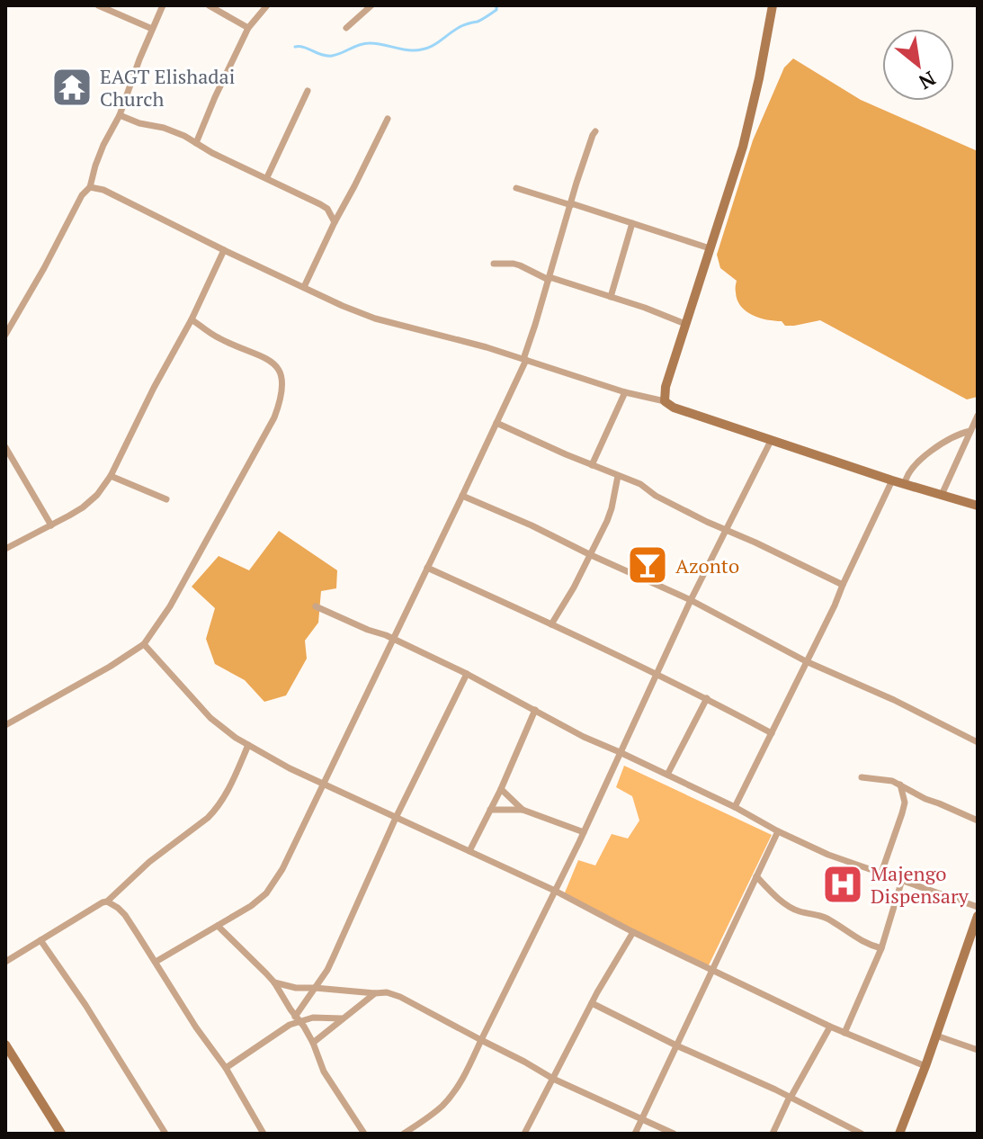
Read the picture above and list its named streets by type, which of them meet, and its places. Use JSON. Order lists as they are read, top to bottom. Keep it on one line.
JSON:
{"places":{"temple":["EAGT Elishadai Church"],"bar":["Azonto"],"hospital":["Majengo Dispensary"]},"north":"bottom right"}
